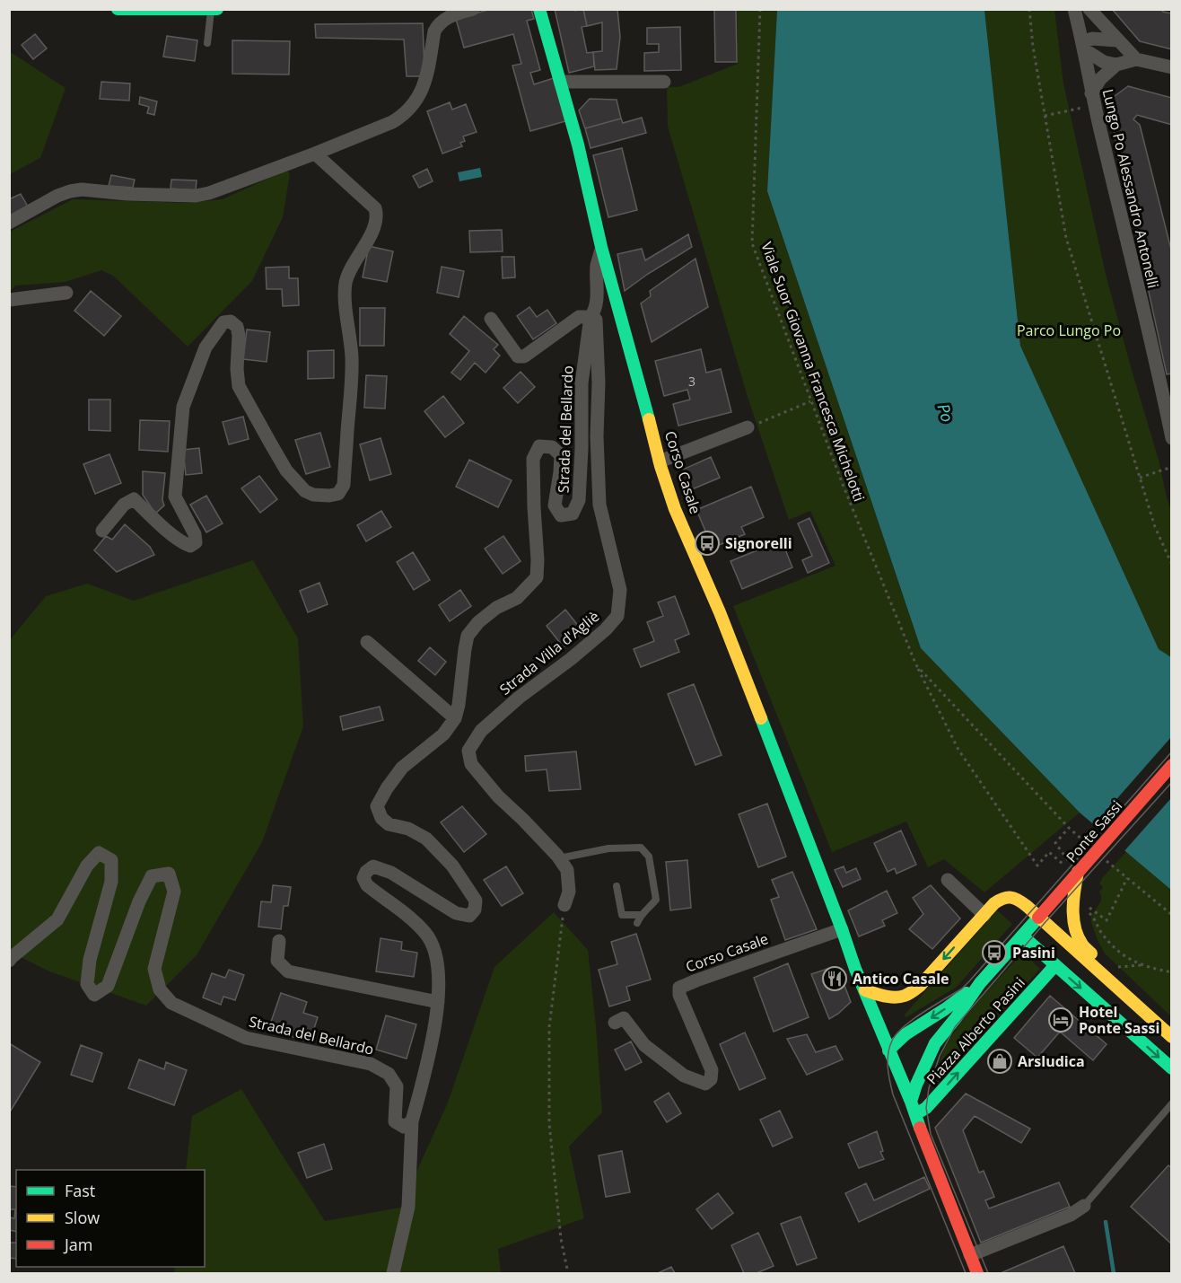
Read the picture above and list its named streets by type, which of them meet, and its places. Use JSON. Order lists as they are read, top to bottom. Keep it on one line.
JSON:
{"streets":{"main road":["Corso Casale","Ponte Sassi","Piazza Alberto Pasini"],"street":["Lungo Po Alessandro Antonelli","Strada del Bellardo","Strada Villa d'Agliè"],"path":["Viale Suor Giovanna Francesca Michelotti"]},"crossings":[["Strada del Bellardo","Corso Casale"],["Strada del Bellardo","Strada Villa d'Agliè"],["Corso Casale","Piazza Alberto Pasini"],["Ponte Sassi","Piazza Alberto Pasini"]],"water":["Po"],"parks":["Parco Lungo Po"],"places":{"bus stop":["Signorelli","Pasini"],"restaurant":["Antico Casale"],"hotel":["Hotel Ponte Sassi"],"shop":["Arsludica"]},"house_numbers":["3"],"legend":["Fast","Slow","Jam"]}
